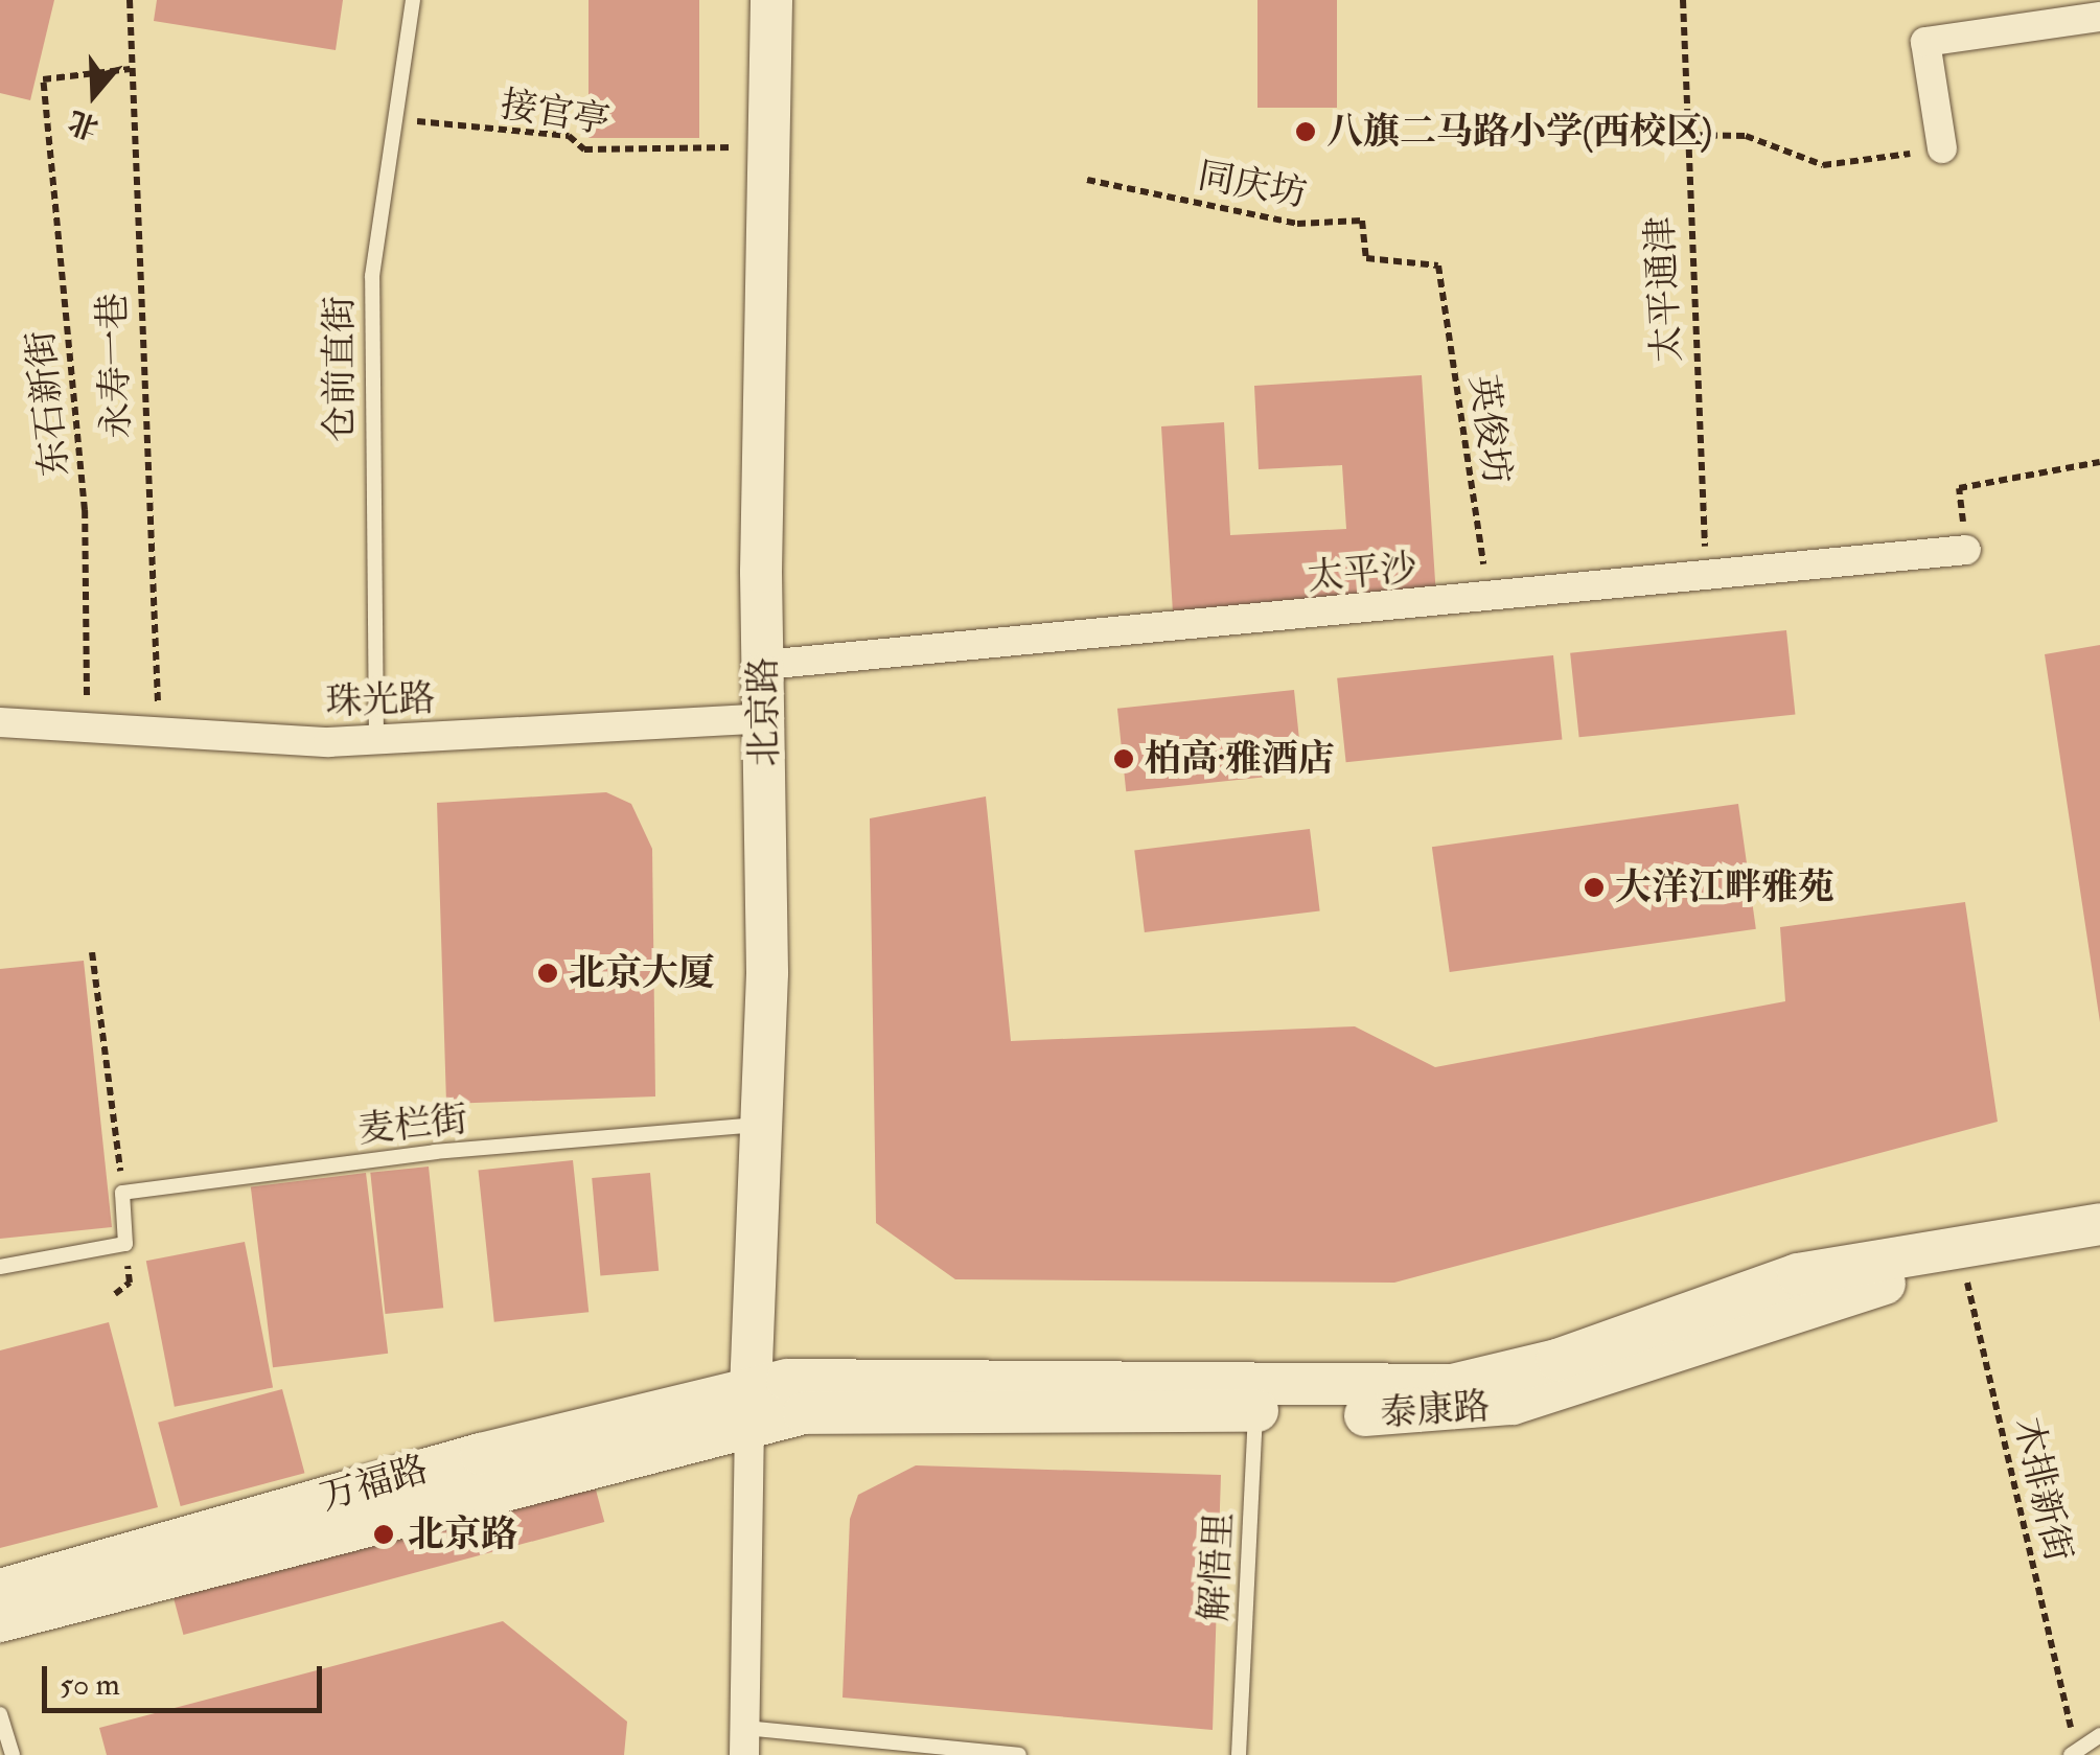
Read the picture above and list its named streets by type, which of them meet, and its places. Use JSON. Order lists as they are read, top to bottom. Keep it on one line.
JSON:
{"streets":{"street":["太平沙","珠光路","北京路","泰康路","万福路"],"lane":["仓前直街","麦栏街","解悟里"],"path":["接官亭","同庆坊","太平通津","永寿一巷","东石新街","英俊坊","木排新街"]},"crossings":[["接官亭","仓前直街"],["接官亭","北京路"],["同庆坊","英俊坊"],["太平通津","太平沙"],["永寿一巷","东石新街"],["永寿一巷","珠光路"],["仓前直街","珠光路"],["东石新街","珠光路"],["英俊坊","太平沙"],["太平沙","北京路"],["珠光路","北京路"],["北京路","麦栏街"],["北京路","泰康路"],["北京路","万福路"],["泰康路","万福路"],["泰康路","木排新街"],["泰康路","解悟里"]],"places":["八旗二马路小学(西校区)","柏高·雅酒店","大洋江畔雅苑","北京大厦","北京路"],"scale_bar":"50 m","north":"bottom"}
